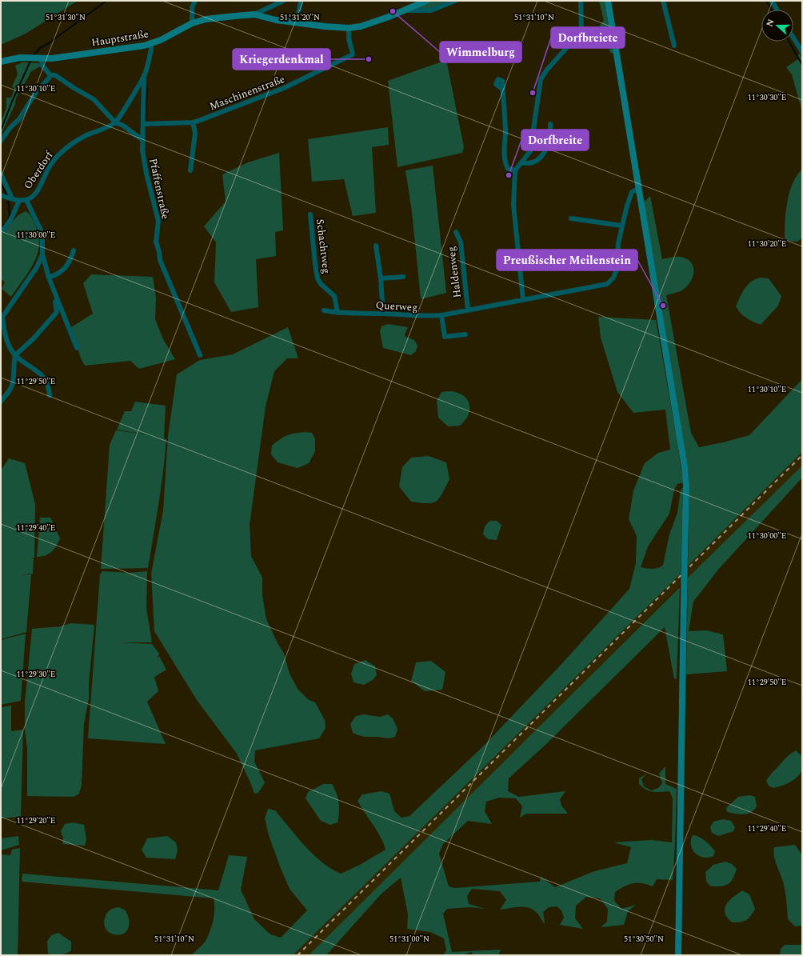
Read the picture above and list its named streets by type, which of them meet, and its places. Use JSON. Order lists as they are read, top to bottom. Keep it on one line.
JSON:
{"streets":{"main road":["Hauptstraße"],"street":["Maschinenstraße","Oberdorf","Pfaffenstraße","Schachtweg","Haldenweg","Querweg"]},"crossings":[["Hauptstraße","Maschinenstraße"],["Maschinenstraße","Pfaffenstraße"],["Schachtweg","Querweg"],["Haldenweg","Querweg"]],"places":["Wimmelburg","Kriegerdenkmal","Dorfbreiete","Dorfbreite","Preußischer Meilenstein"],"north":"left","coordinates":["51°31'20\"N","51°31'30\"N","51°31'10\"N","11°30'10\"E","11°30'30\"E","11°30'00\"E","11°30'20\"E","11°29'50\"E","11°29'40\"E","11°29'30\"E","11°29'20\"E","51°31'00\"N","51°30'50\"N"]}
